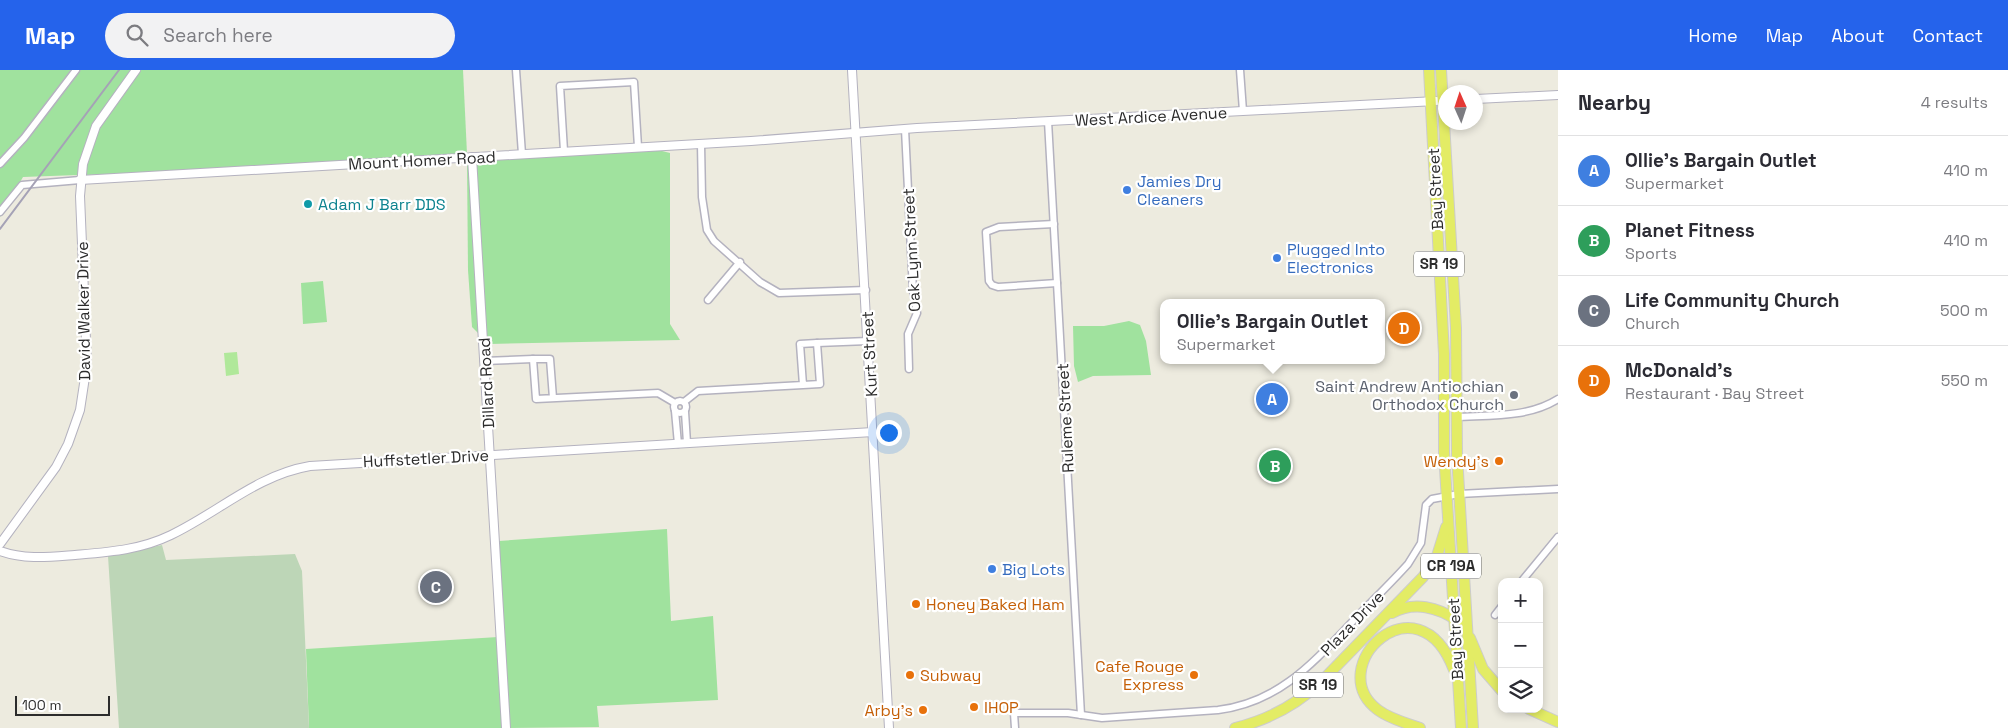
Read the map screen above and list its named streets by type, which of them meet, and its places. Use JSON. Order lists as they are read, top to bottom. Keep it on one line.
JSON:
{"streets":{"main road":["Bay Street","SR 19","CR 19A"],"street":["West Ardice Avenue","Mount Homer Road","Oak Lynn Street","David Walker Drive","Kurt Street","Dillard Road","Ruleme Street","Huffstetler Drive","Plaza Drive"]},"crossings":[["West Ardice Avenue","Mount Homer Road"],["West Ardice Avenue","Bay Street"],["West Ardice Avenue","Oak Lynn Street"],["West Ardice Avenue","Kurt Street"],["West Ardice Avenue","Ruleme Street"],["Mount Homer Road","David Walker Drive"],["Mount Homer Road","Kurt Street"],["Mount Homer Road","Dillard Road"],["Bay Street","SR 19"],["Bay Street","Plaza Drive"],["Kurt Street","Huffstetler Drive"],["Dillard Road","Huffstetler Drive"],["Ruleme Street","Plaza Drive"]],"places":["Jamies Dry Cleaners","Adam J Barr DDS","Plugged Into Electronics","Saint Andrew Antiochian Orthodox Church","Wendy's","Big Lots","Honey Baked Ham","Subway","Cafe Rouge Express","IHOP","Arby's"],"scale_bar":"100 m","north":"top","page":{"header":"Map","search":"Search here","nav":["Home","Map","About","Contact"],"heading":["Nearby","4 results"],"list":[{"mark":"A","name":"Ollie's Bargain Outlet","note":"Supermarket","value":"410 m"},{"mark":"B","name":"Planet Fitness","note":"Sports","value":"410 m"},{"mark":"C","name":"Life Community Church","note":"Church","value":"500 m"},{"mark":"D","name":"McDonald's","note":"Restaurant · Bay Street","value":"550 m"}],"popup":["Ollie's Bargain Outlet","Supermarket"],"pins":["D","A","B","C"],"map_buttons":["+","−"],"scale":"100 m"}}
